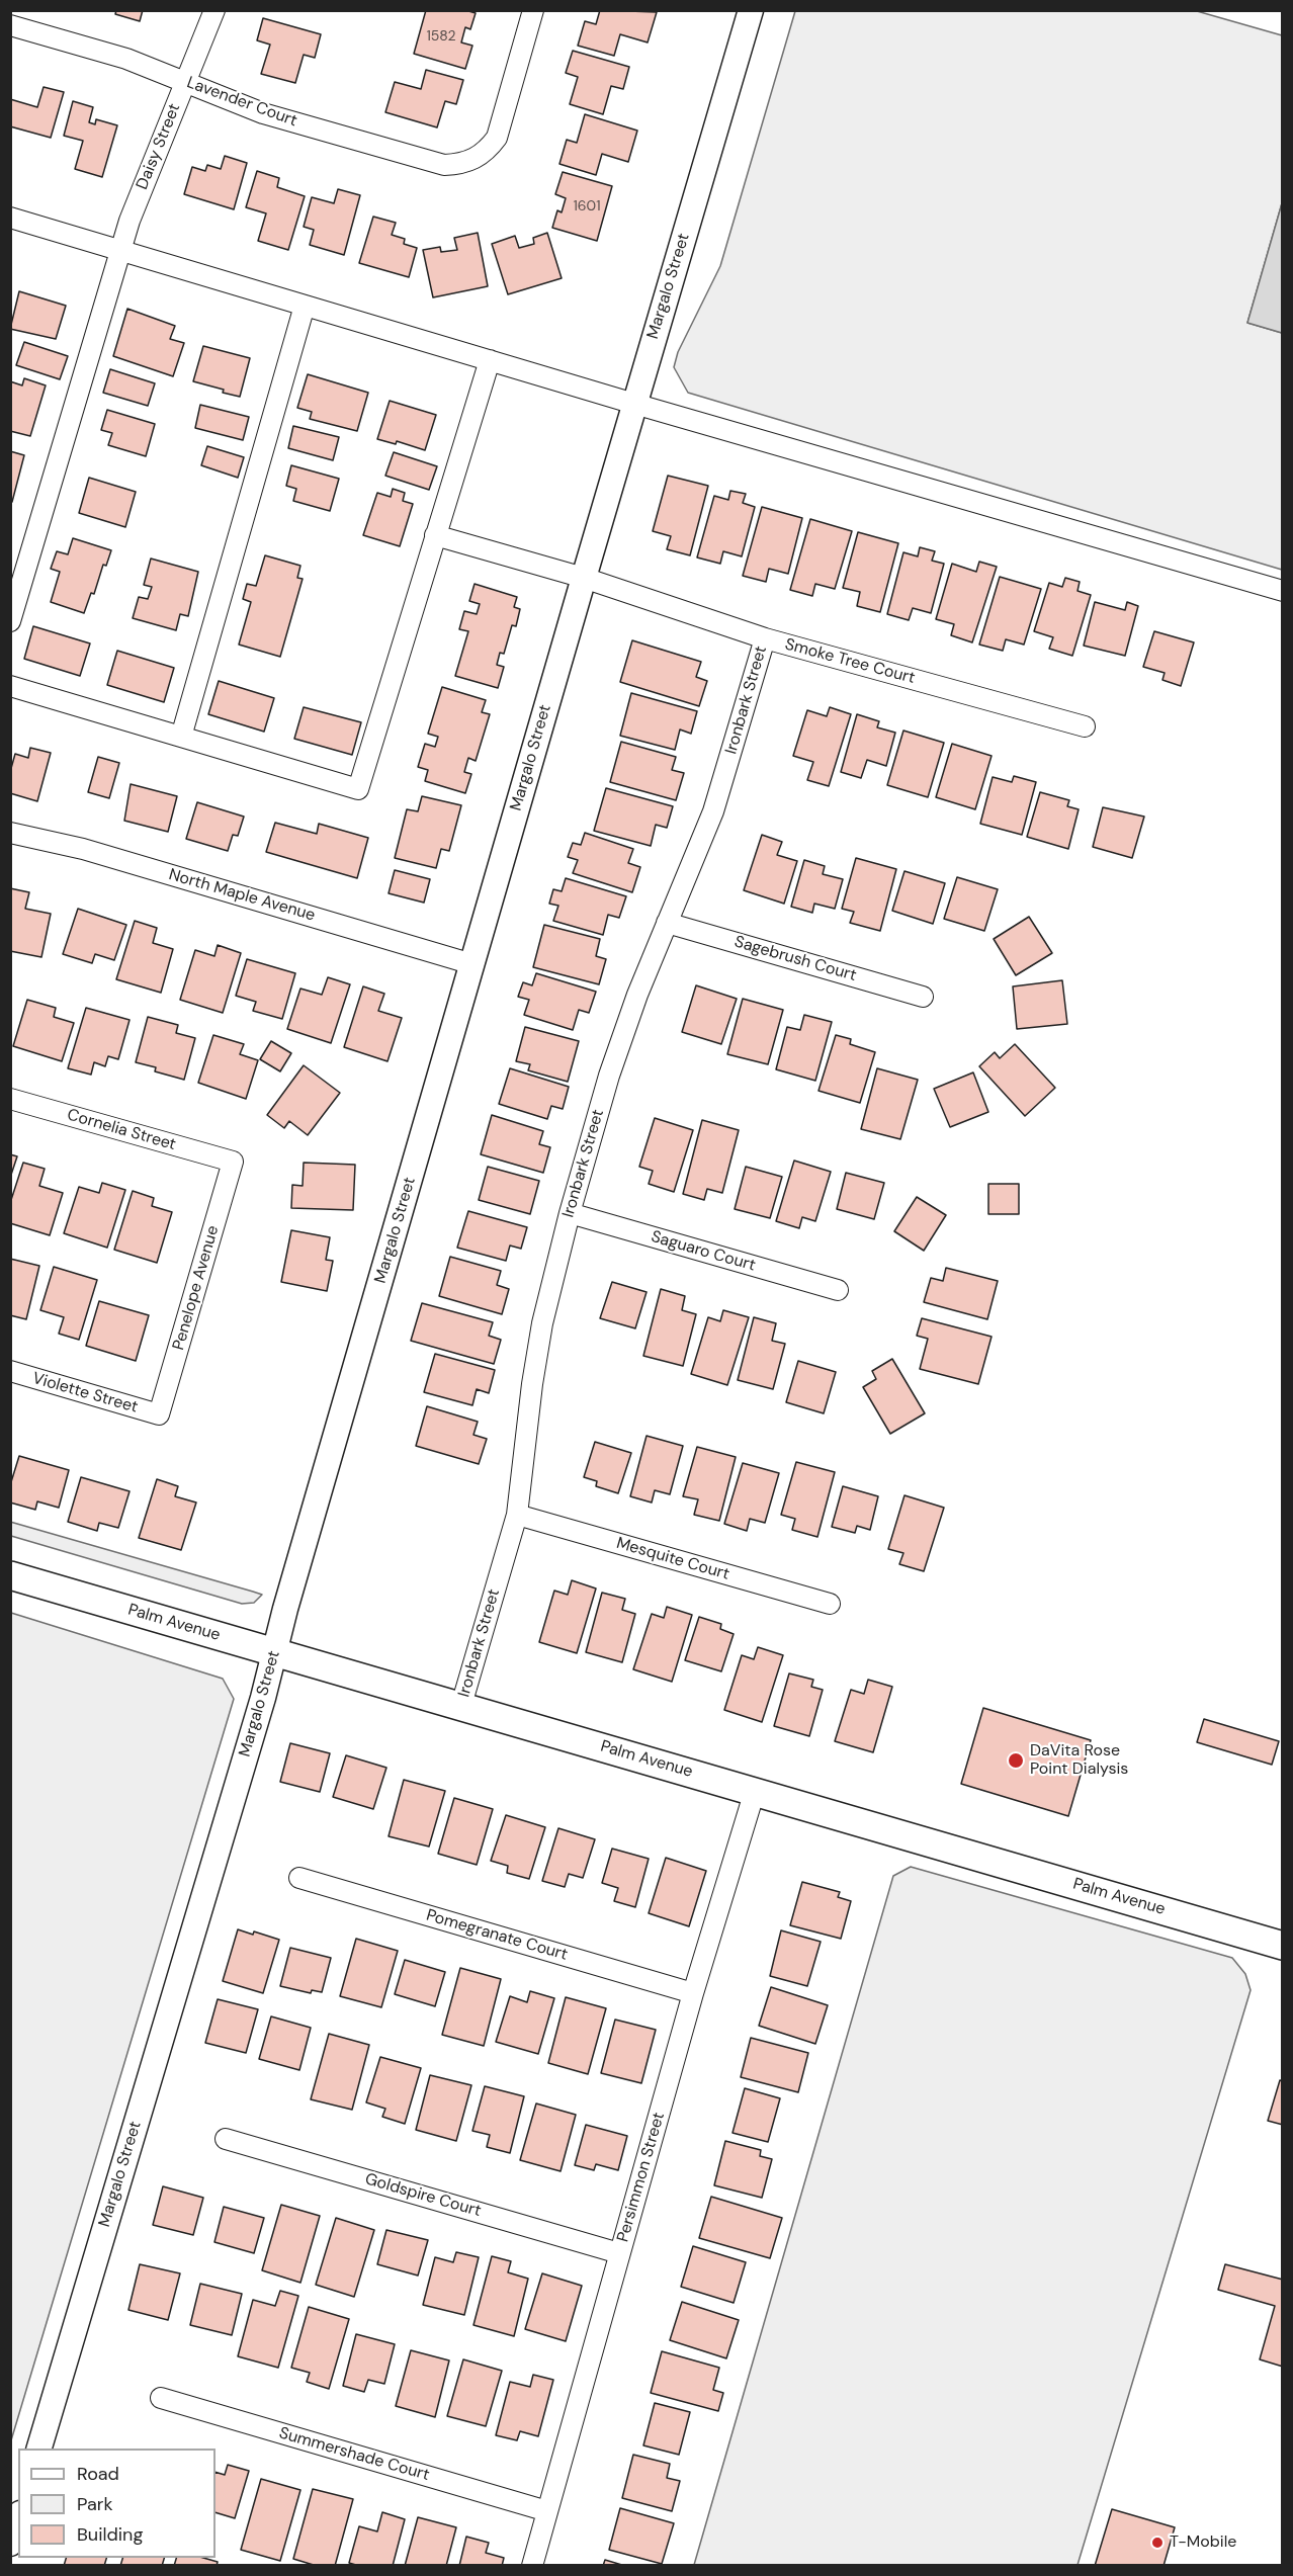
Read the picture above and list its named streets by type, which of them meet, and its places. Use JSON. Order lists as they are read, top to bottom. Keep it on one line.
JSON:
{"streets":{"main road":["Palm Avenue"],"street":["Lavender Court","Daisy Street","Margalo Street","Smoke Tree Court","Ironbark Street","North Maple Avenue","Sagebrush Court","Cornelia Street","Saguaro Court","Penelope Avenue","Violette Street","Mesquite Court","Pomegranate Court","Persimmon Street","Goldspire Court","Summershade Court"]},"crossings":[["Lavender Court","Daisy Street"],["Margalo Street","Smoke Tree Court"],["Margalo Street","North Maple Avenue"],["Margalo Street","Palm Avenue"],["Smoke Tree Court","Ironbark Street"],["Ironbark Street","Sagebrush Court"],["Ironbark Street","Saguaro Court"],["Ironbark Street","Mesquite Court"],["Ironbark Street","Palm Avenue"],["Cornelia Street","Penelope Avenue"],["Penelope Avenue","Violette Street"],["Palm Avenue","Persimmon Street"],["Pomegranate Court","Persimmon Street"],["Persimmon Street","Goldspire Court"],["Persimmon Street","Summershade Court"]],"places":["DaVita Rose Point Dialysis","T-Mobile"],"house_numbers":["1582","1601"],"legend":["Road","Park","Building"]}
